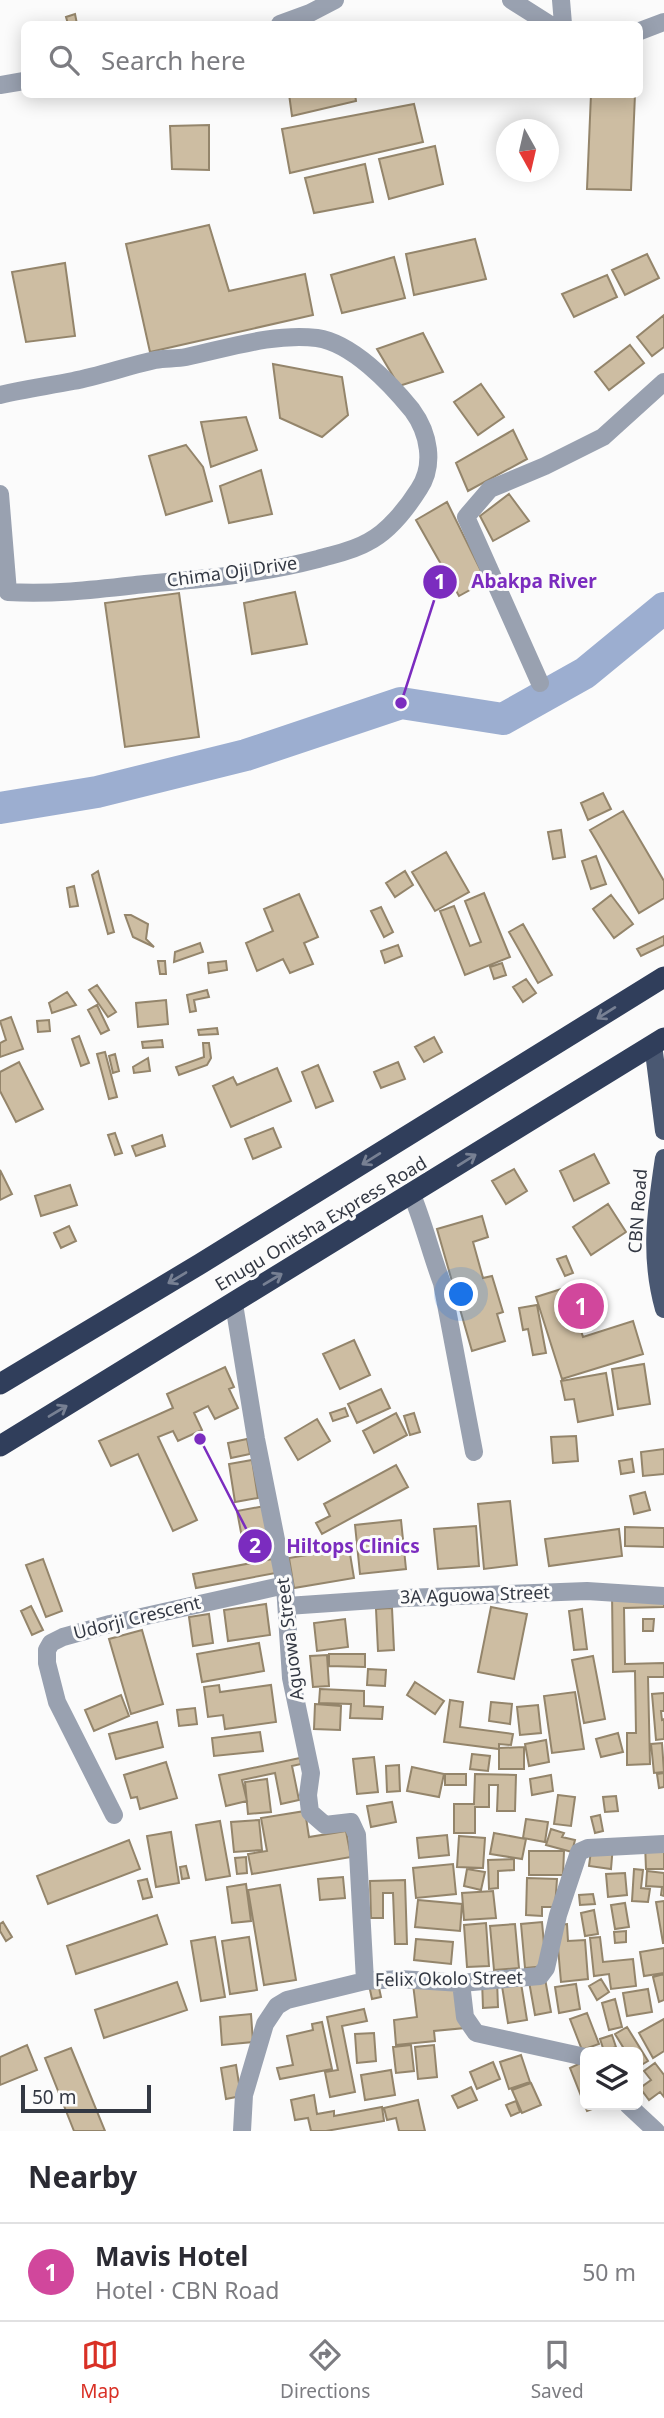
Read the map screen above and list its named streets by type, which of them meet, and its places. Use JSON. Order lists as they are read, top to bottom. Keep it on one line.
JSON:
{"streets":{"highway":["Enugu Onitsha Express Road"],"main road":["CBN Road"],"street":["Chima Oji Drive","3A Aguowa Street","Udorji Crescent","Aguowa Street","Felix Okolo Street"]},"crossings":[["Enugu Onitsha Express Road","Aguowa Street"],["3A Aguowa Street","Aguowa Street"],["Udorji Crescent","Aguowa Street"],["Aguowa Street","Felix Okolo Street"]],"places":["Abakpa River","Hiltops Clinics"],"scale_bar":"50 m","north":"bottom","page":{"search":"Search here","pins":"1","scale":"50 m","heading":"Nearby","list":[{"mark":"1","name":"Mavis Hotel","note":"Hotel · CBN Road","value":"50 m"}],"nav":["Map","Directions","Saved"]}}
